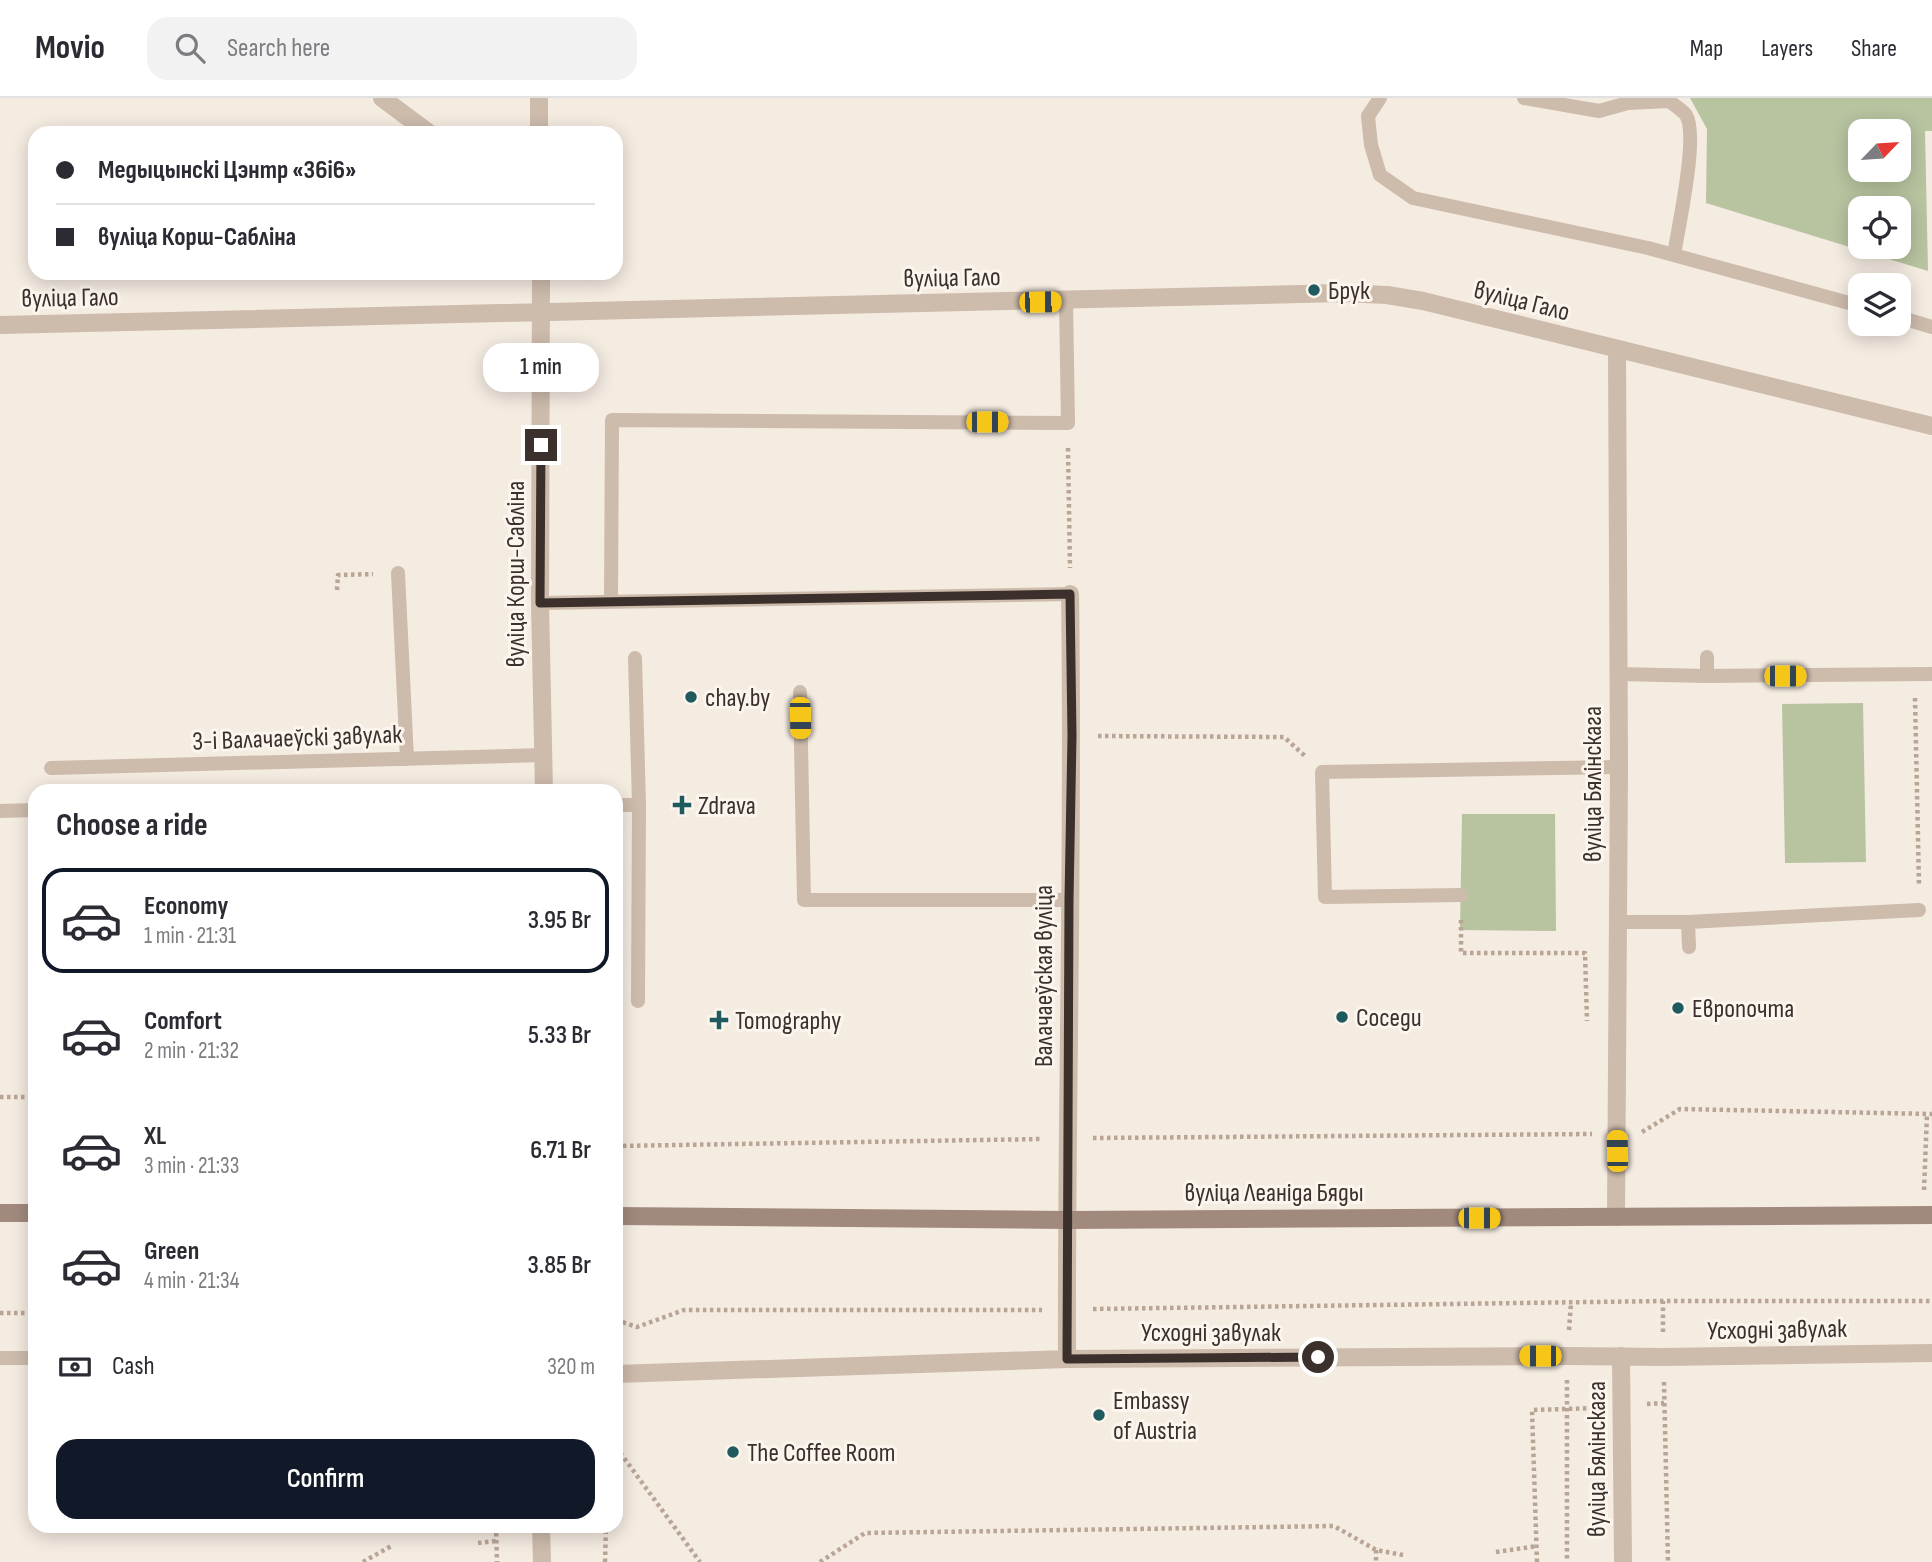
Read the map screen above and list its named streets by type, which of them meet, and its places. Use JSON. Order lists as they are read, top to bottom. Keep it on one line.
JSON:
{"streets":{"main road":["вуліца Леаніда Бяды"],"street":["вуліца Гало","вуліца Корш-Сабліна","вуліца Бялінскага","Валачаеўская вуліца","Усходні завулак"],"lane":["3-і Валачаеўскі завулак"]},"crossings":[["вуліца Гало","вуліца Корш-Сабліна"],["вуліца Гало","вуліца Бялінскага"],["вуліца Корш-Сабліна","3-і Валачаеўскі завулак"],["вуліца Бялінскага","вуліца Леаніда Бяды"],["вуліца Бялінскага","Усходні завулак"],["Валачаеўская вуліца","вуліца Леаніда Бяды"],["Валачаеўская вуліца","Усходні завулак"]],"places":{"other":["Брук","chay.by","Европочта","Соседи","Embassy of Austria","The Coffee Room"],"health":["Zdrava","Tomography"]},"north":"top right","page":{"header":"Movio","search":"Search here","nav":["Map","Layers","Share"],"banner":["Медыцынскі Цэнтр «36і6»","вуліца Корш-Сабліна"],"bubble":"1 min","heading":"Choose a ride","list":[{"name":"Economy","note":"1 min · 21:31","value":"3.95 Br"},{"name":"Comfort","note":"2 min · 21:32","value":"5.33 Br"},{"name":"XL","note":"3 min · 21:33","value":"6.71 Br"},{"name":"Green","note":"4 min · 21:34","value":"3.85 Br"}],"pay":["Cash","320 m"],"buttons":"Confirm"}}
